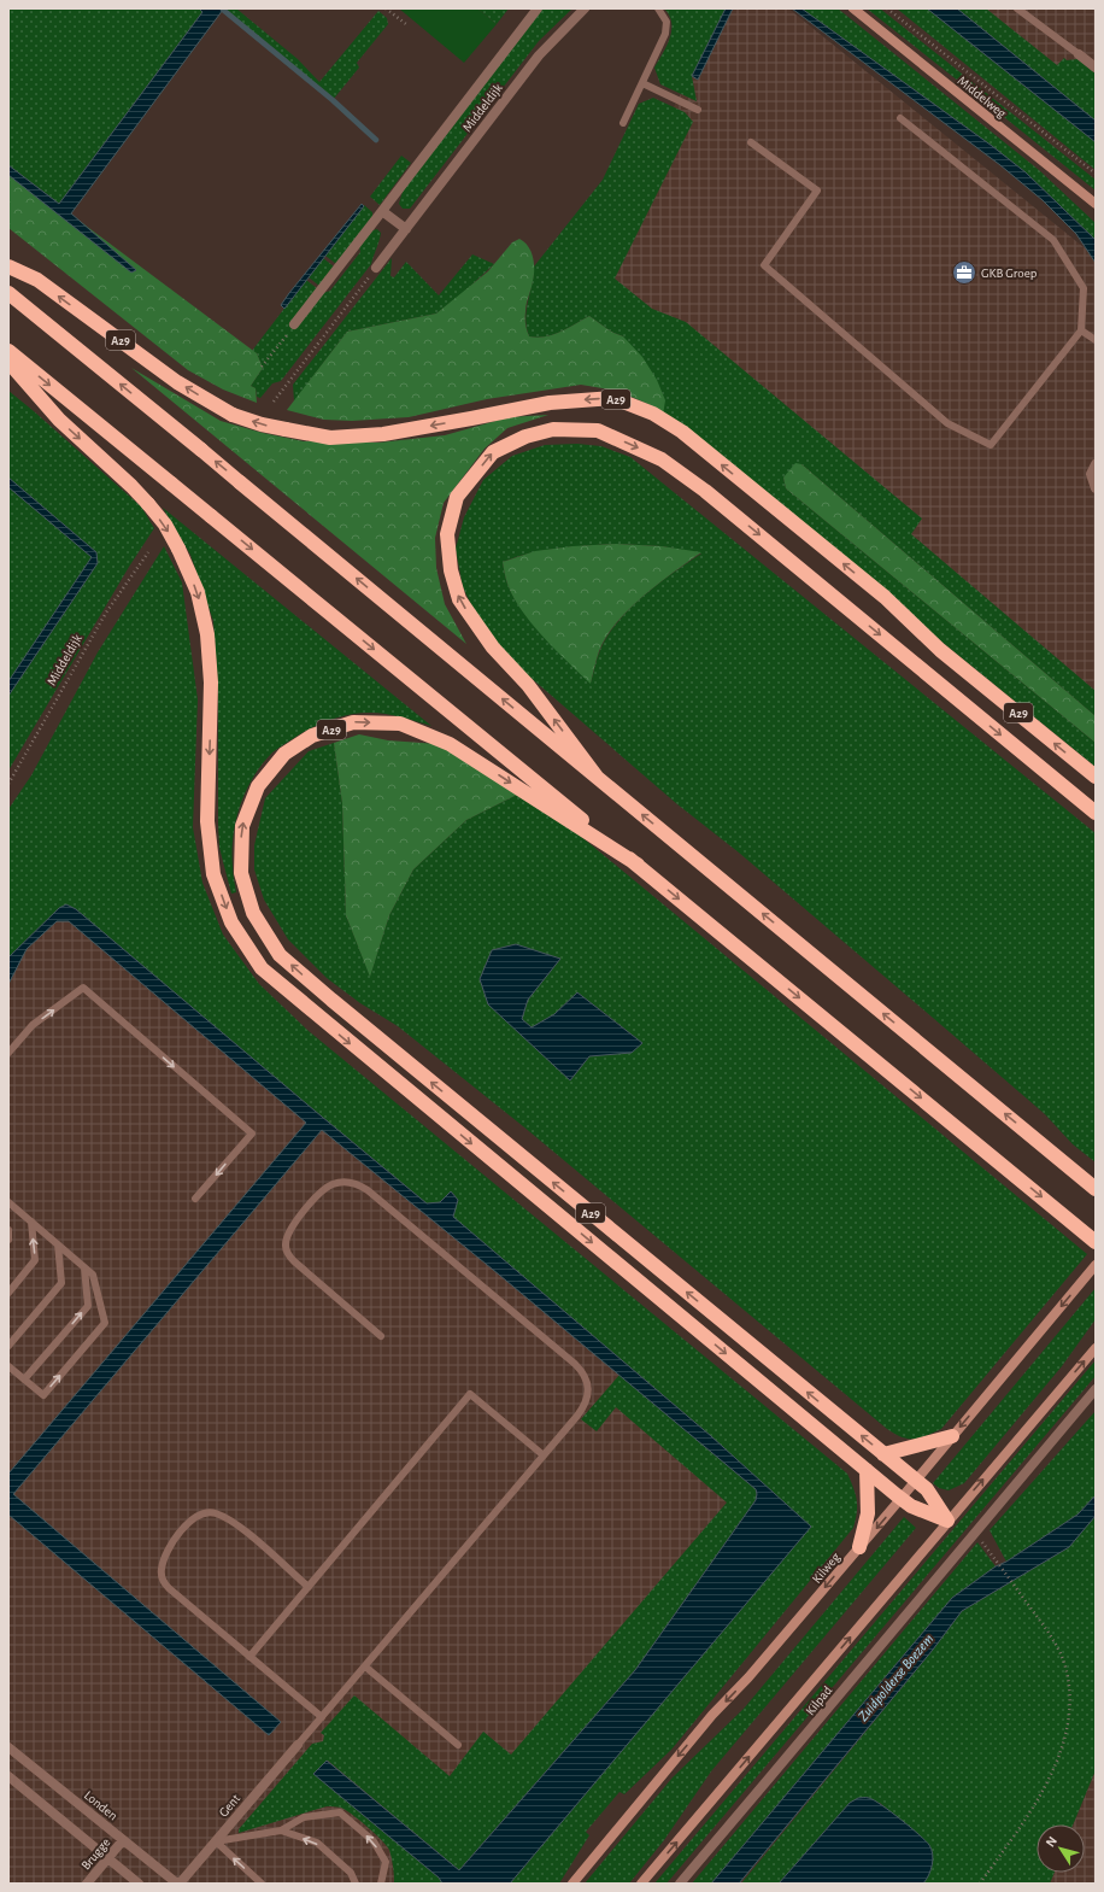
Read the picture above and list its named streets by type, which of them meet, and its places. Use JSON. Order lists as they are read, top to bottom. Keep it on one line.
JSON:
{"streets":{"highway":["A29"],"main road":["Middelweg","Kilweg"],"street":["Middeldijk","Kilpad","Londen","Gent","Brugge"]},"crossings":[["A29","Kilweg"],["Londen","Gent"],["Londen","Brugge"]],"water":["Zuidpolderse Boezem"],"places":{"office":["GKB Groep"]},"north":"top left"}
